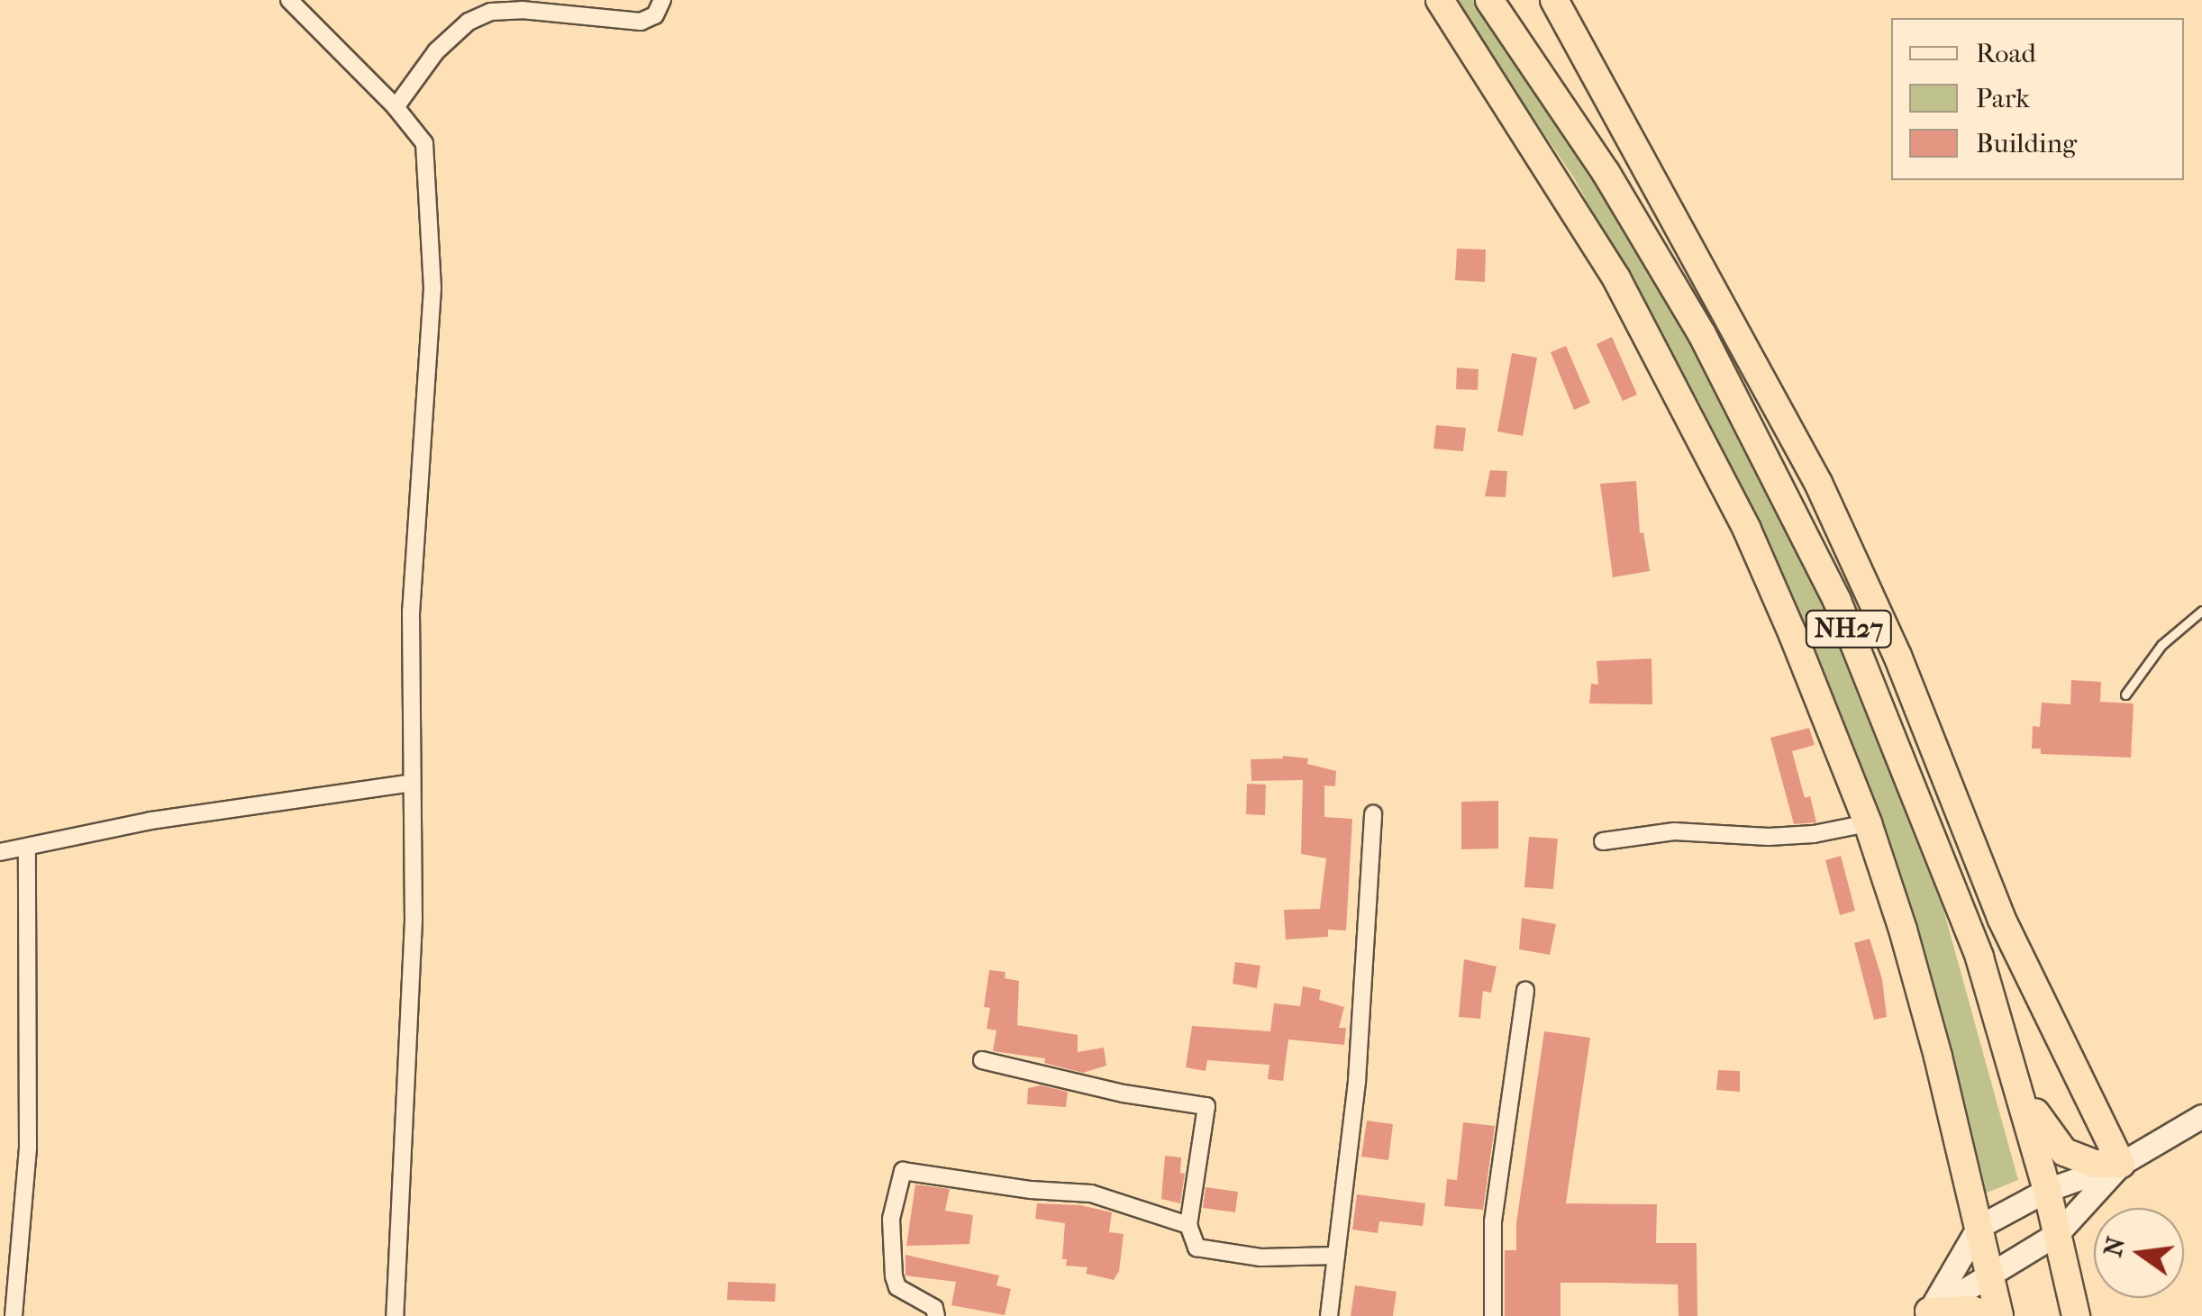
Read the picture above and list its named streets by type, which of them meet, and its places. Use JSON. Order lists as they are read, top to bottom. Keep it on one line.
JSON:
{"streets":{"highway":["NH27"]},"legend":["Road","Park","Building"],"north":"left"}
